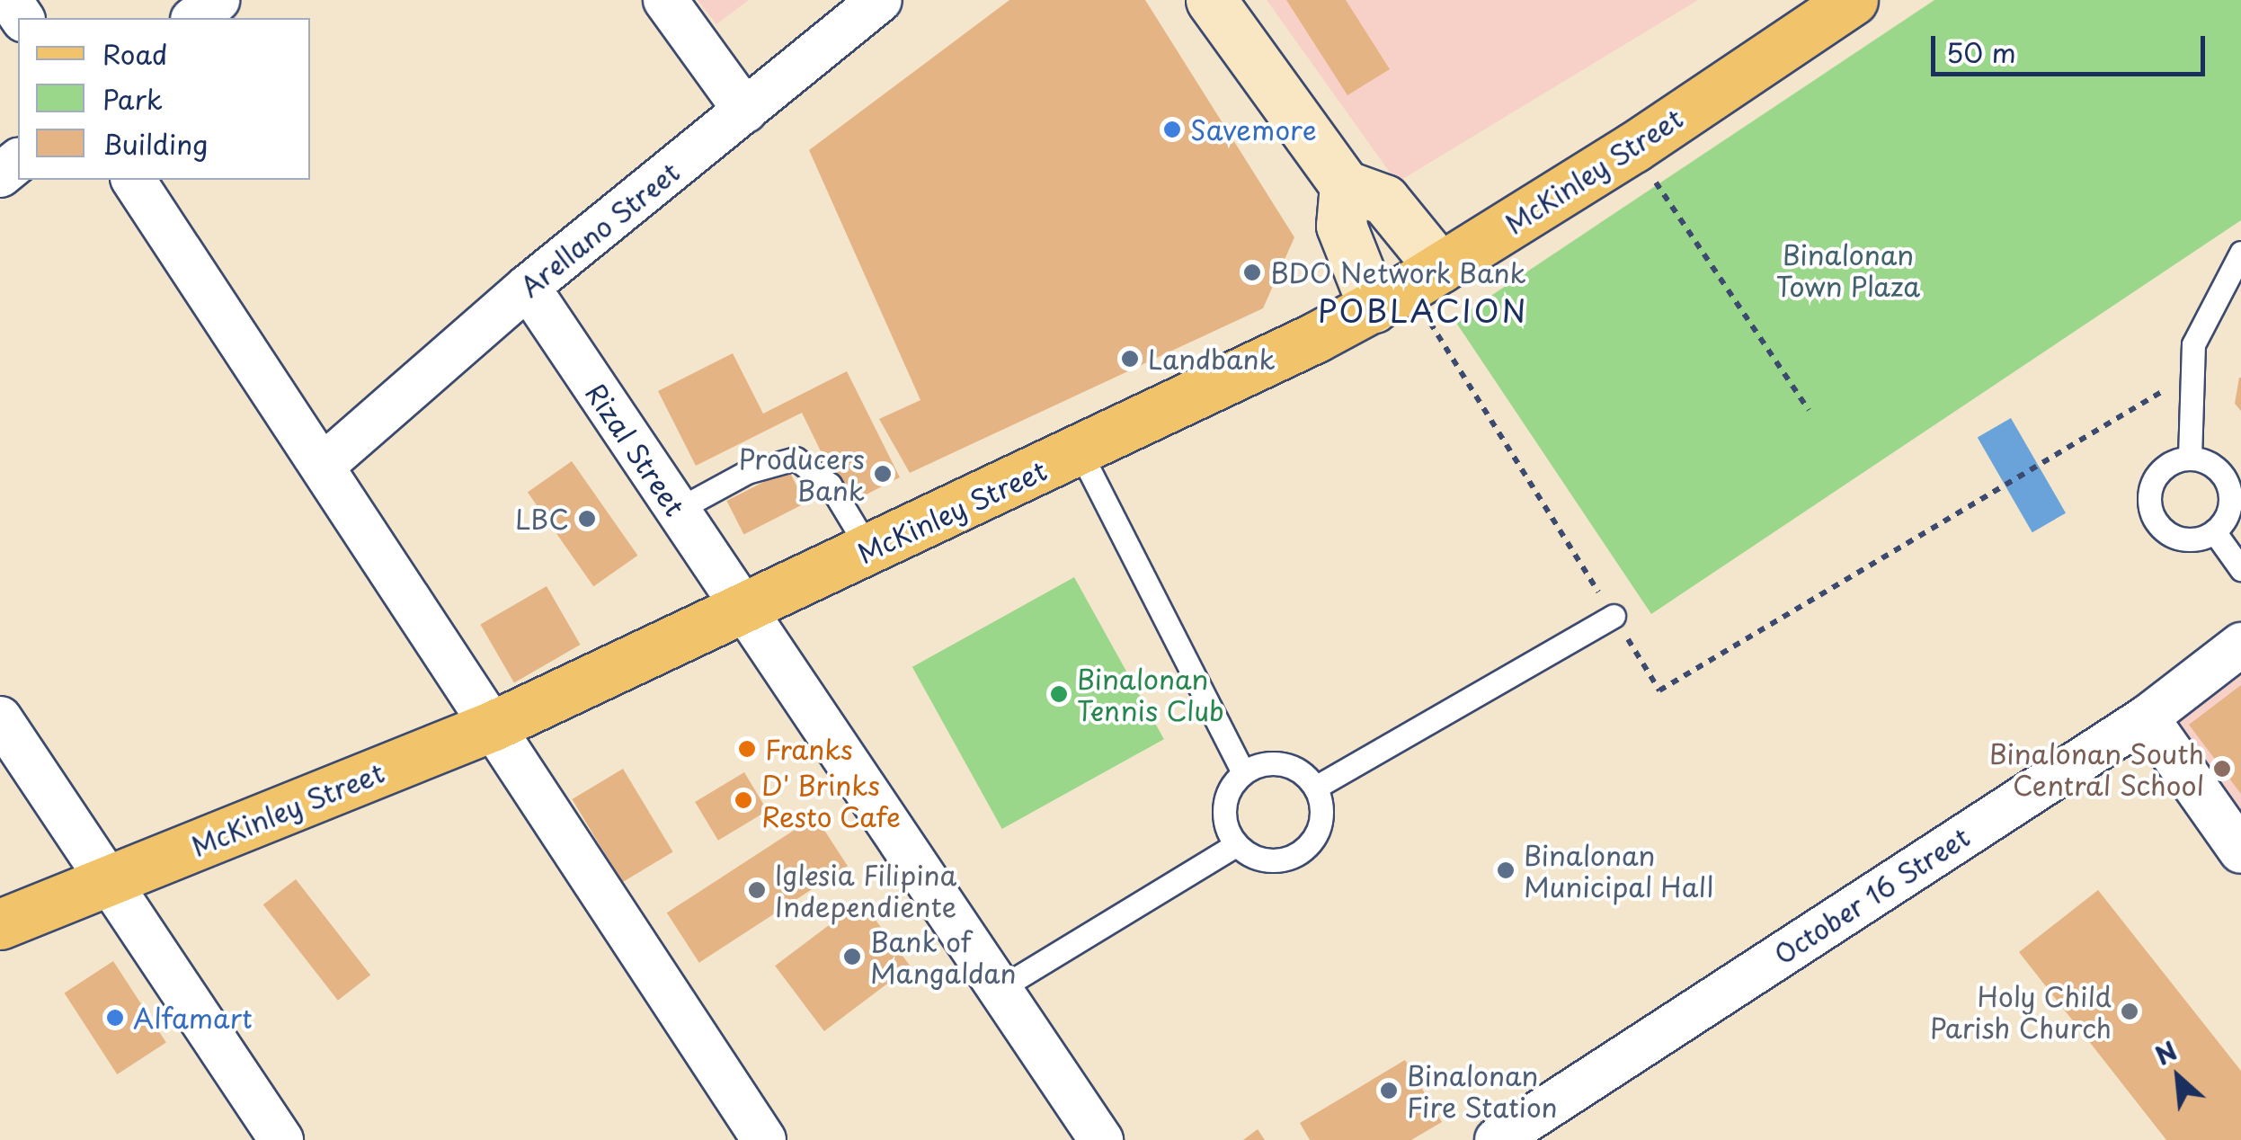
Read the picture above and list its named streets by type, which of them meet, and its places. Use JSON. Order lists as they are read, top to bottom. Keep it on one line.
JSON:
{"streets":{"main road":["McKinley Street"],"street":["Arellano Street","Rizal Street","October 16 Street"]},"crossings":[["McKinley Street","Rizal Street"],["Arellano Street","Rizal Street"]],"districts":["POBLACION"],"parks":["Binalonan Town Plaza"],"places":["Savemore","BDO Network Bank","Landbank","Producers Bank","LBC","Binalonan Tennis Club","Franks","Binalonan South Central School","D' Brinks Resto Cafe","Binalonan Municipal Hall","Iglesia Filipina Independiente","Bank of Mangaldan","Holy Child Parish Church","Alfamart","Binalonan Fire Station"],"legend":["Road","Park","Building"],"scale_bar":"50 m","north":"top left"}
